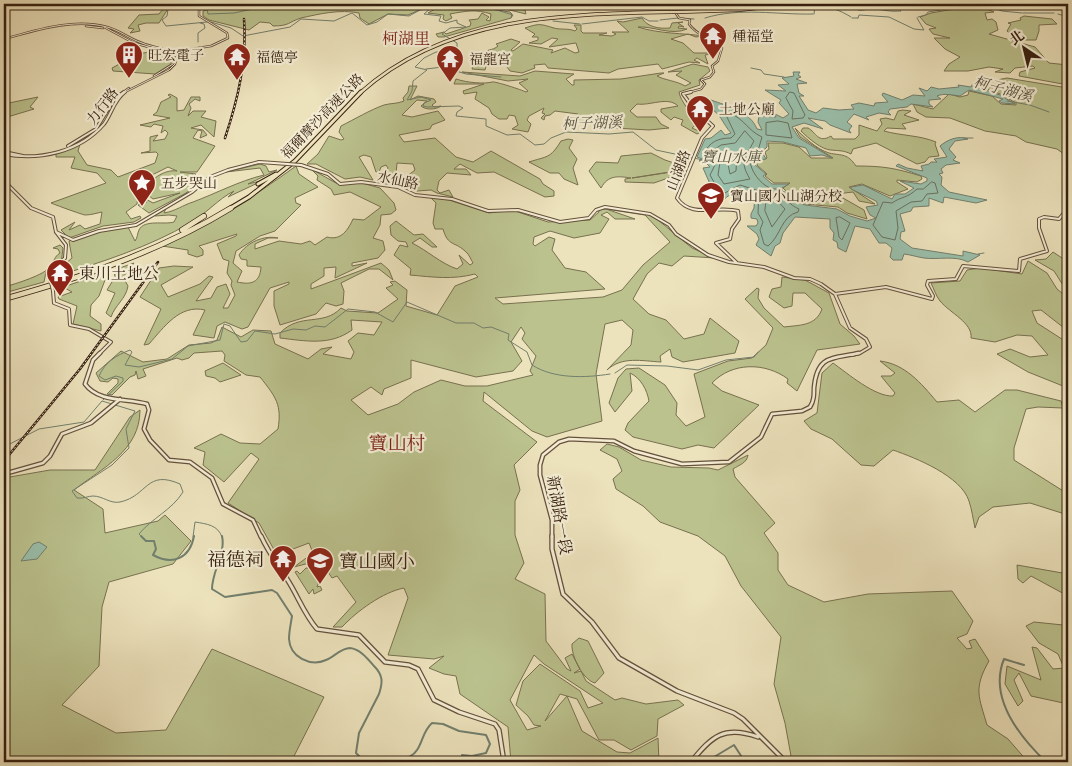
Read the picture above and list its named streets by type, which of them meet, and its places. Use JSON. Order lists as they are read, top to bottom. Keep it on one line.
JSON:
{"streets":{"highway":["福爾摩沙高速公路"],"street":["力行路","山湖路","水仙路","新湖路一段"]},"crossings":[["福爾摩沙高速公路","山湖路"],["山湖路","水仙路"]],"districts":["柯湖里","寶山村"],"water":["柯子湖溪","寶山水庫"],"places":{"temple":["種福堂","福德亭","福龍宮","土地公廟","東川土地公","福德祠"],"building":["旺宏電子"],"place":["五步哭山"],"school or university":["寶山國小山湖分校","寶山國小"]},"north":"top left"}
